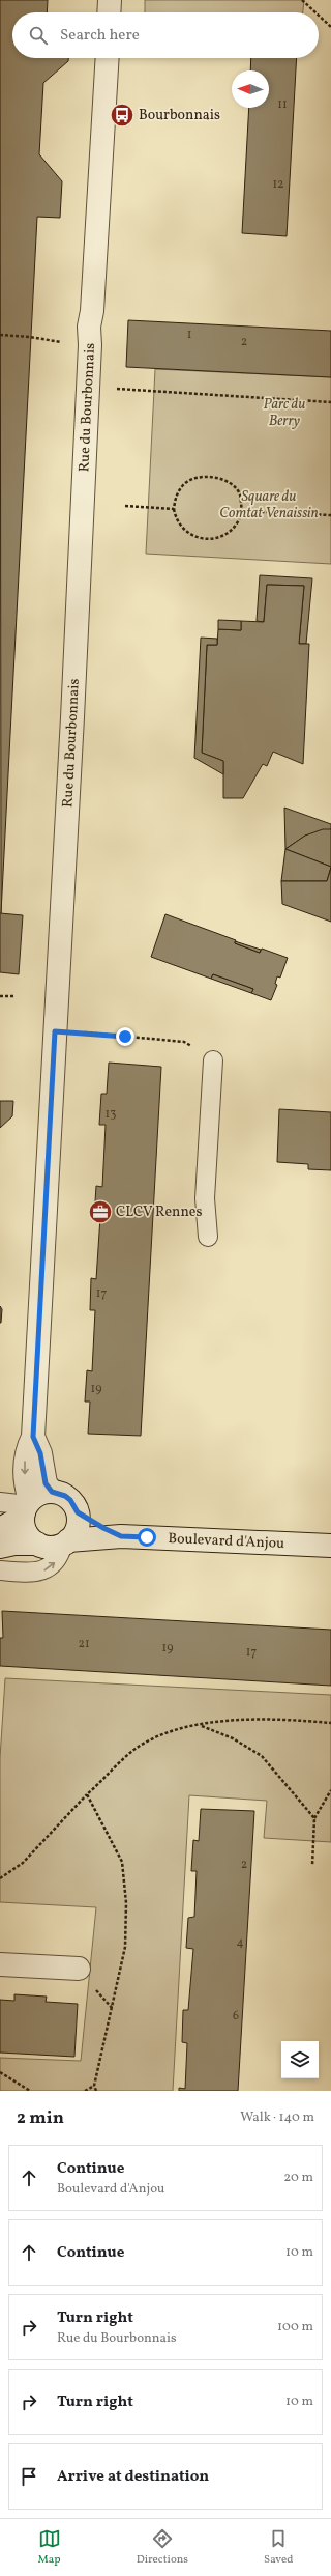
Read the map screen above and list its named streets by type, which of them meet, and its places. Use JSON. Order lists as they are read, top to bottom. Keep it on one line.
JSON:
{"streets":{"street":["Rue du Bourbonnais","Boulevard d'Anjou"]},"crossings":[["Rue du Bourbonnais","Boulevard d'Anjou"]],"parks":["Parc du Berry","Square du Comtat Venaissin"],"places":{"bus stop":["Bourbonnais"],"office":["CLCV Rennes"]},"house_numbers":["11","12","1","2","13","17","19","21","19","17","2","4","6"],"north":"left","page":{"search":"Search here","heading":["2 min","Walk · 140 m"],"list":[["Continue","Boulevard d'Anjou","20 m"],["Continue","10 m"],["Turn right","Rue du Bourbonnais","100 m"],["Turn right","10 m"],"Arrive at destination"],"nav":["Map","Directions","Saved"]}}
